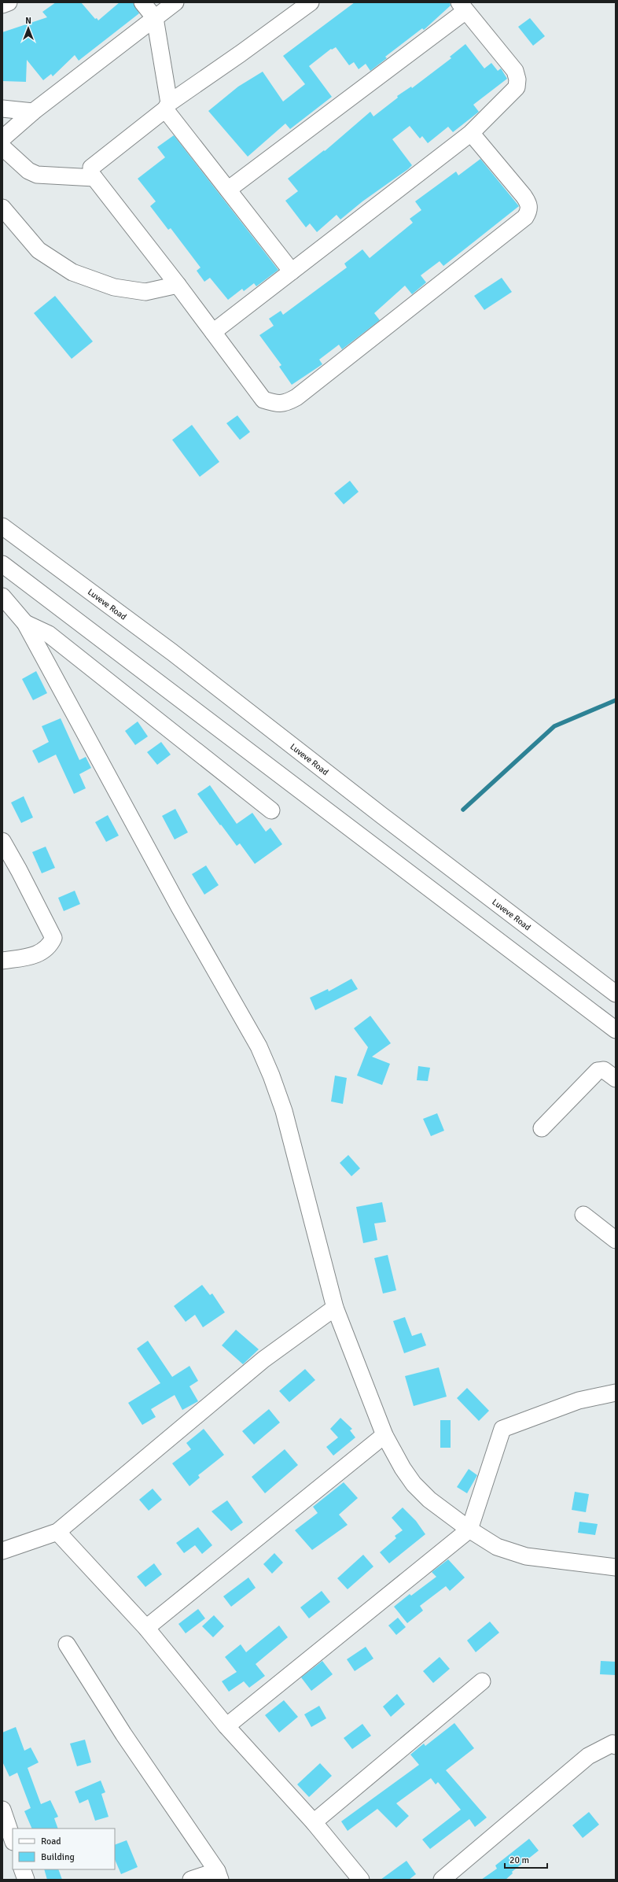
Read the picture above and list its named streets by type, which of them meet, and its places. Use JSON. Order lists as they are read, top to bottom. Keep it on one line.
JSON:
{"streets":{"street":["Luveve Road"]},"legend":["Road","Building"],"scale_bar":"20 m","north":"top"}
